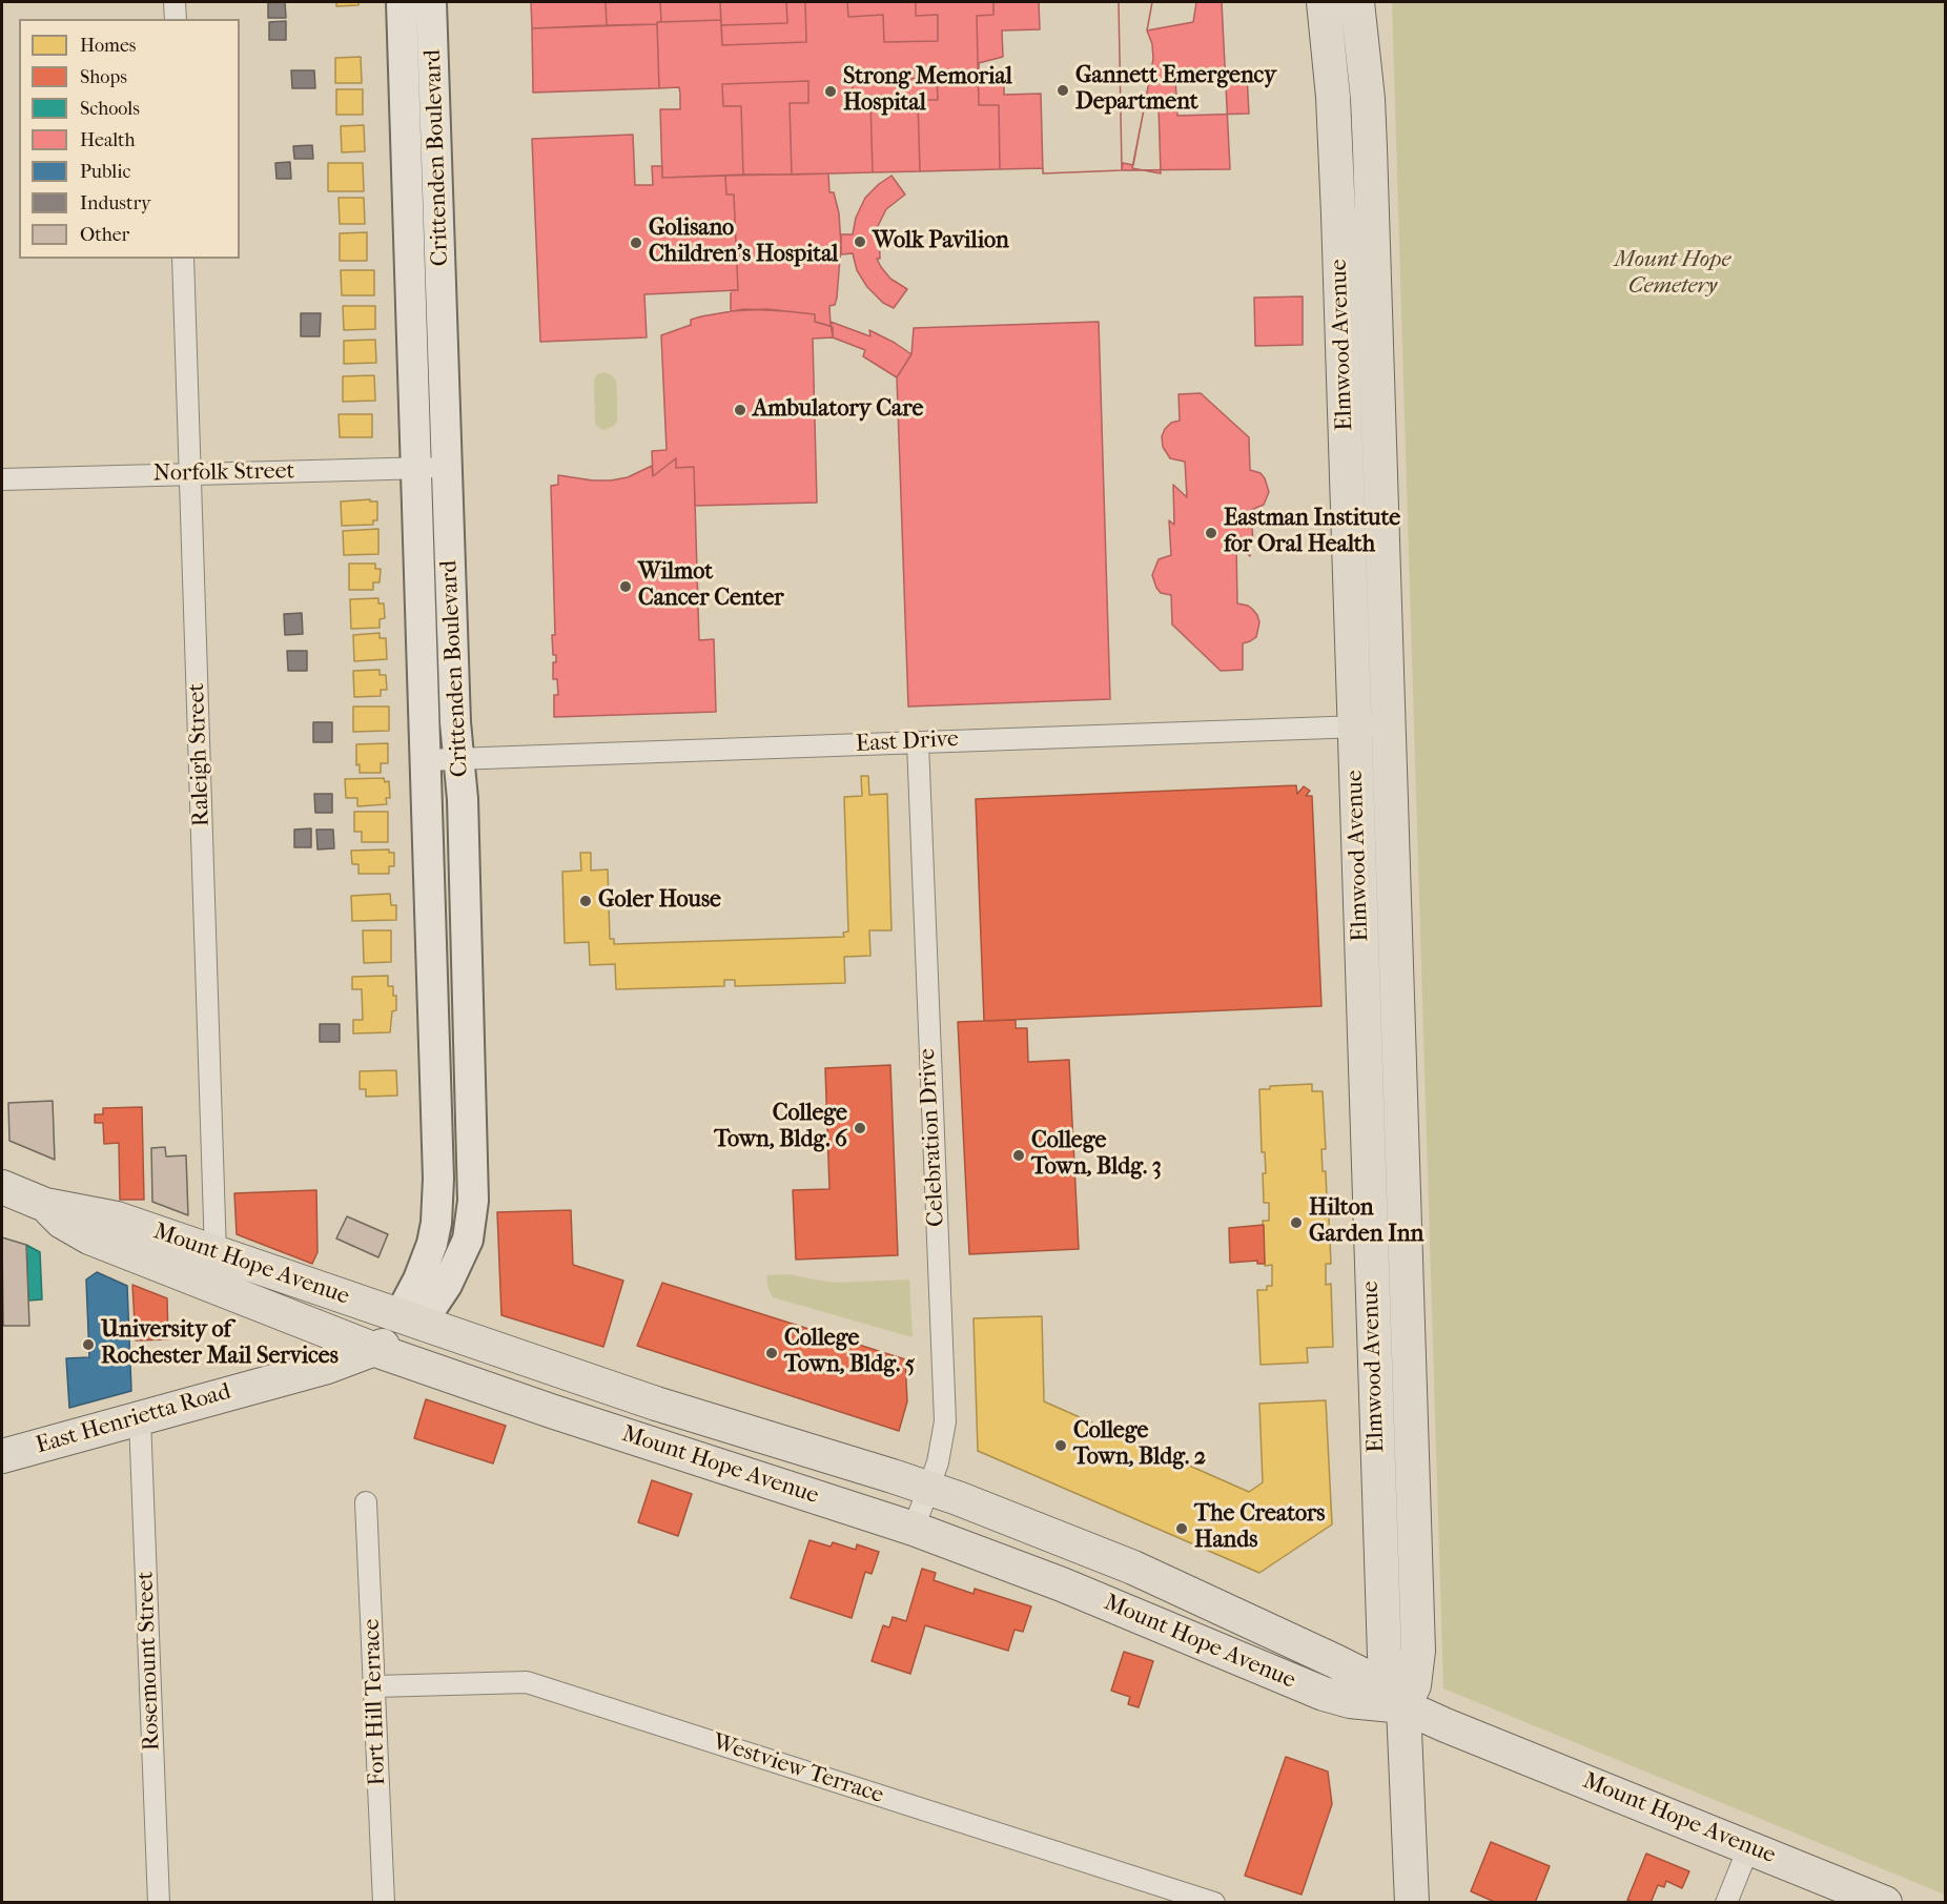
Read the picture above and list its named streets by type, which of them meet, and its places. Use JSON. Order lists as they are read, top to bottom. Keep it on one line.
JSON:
{"streets":{"main road":["Elmwood Avenue","Mount Hope Avenue","East Henrietta Road"],"street":["Crittenden Boulevard","Norfolk Street","East Drive","Raleigh Street","Celebration Drive","Rosemount Street","Fort Hill Terrace","Westview Terrace"]},"crossings":[["Crittenden Boulevard","Norfolk Street"],["Crittenden Boulevard","East Drive"],["Crittenden Boulevard","Mount Hope Avenue"],["Elmwood Avenue","East Drive"],["Elmwood Avenue","Mount Hope Avenue"],["Norfolk Street","Raleigh Street"],["East Drive","Celebration Drive"],["Raleigh Street","Mount Hope Avenue"],["Celebration Drive","Mount Hope Avenue"],["Mount Hope Avenue","East Henrietta Road"],["East Henrietta Road","Rosemount Street"],["Fort Hill Terrace","Westview Terrace"]],"parks":["Mount Hope Cemetery"],"places":["Gannett Emergency Department","Strong Memorial Hospital","Wolk Pavilion","Golisano Children's Hospital","Ambulatory Care","Eastman Institute for Oral Health","Wilmot Cancer Center","Goler House","College Town, Bldg. 6","College Town, Bldg. 3","Hilton Garden Inn","University of Rochester Mail Services","College Town, Bldg. 5","College Town, Bldg. 2","The Creators Hands"],"legend":["Homes","Shops","Schools","Health","Public","Industry","Other"]}
